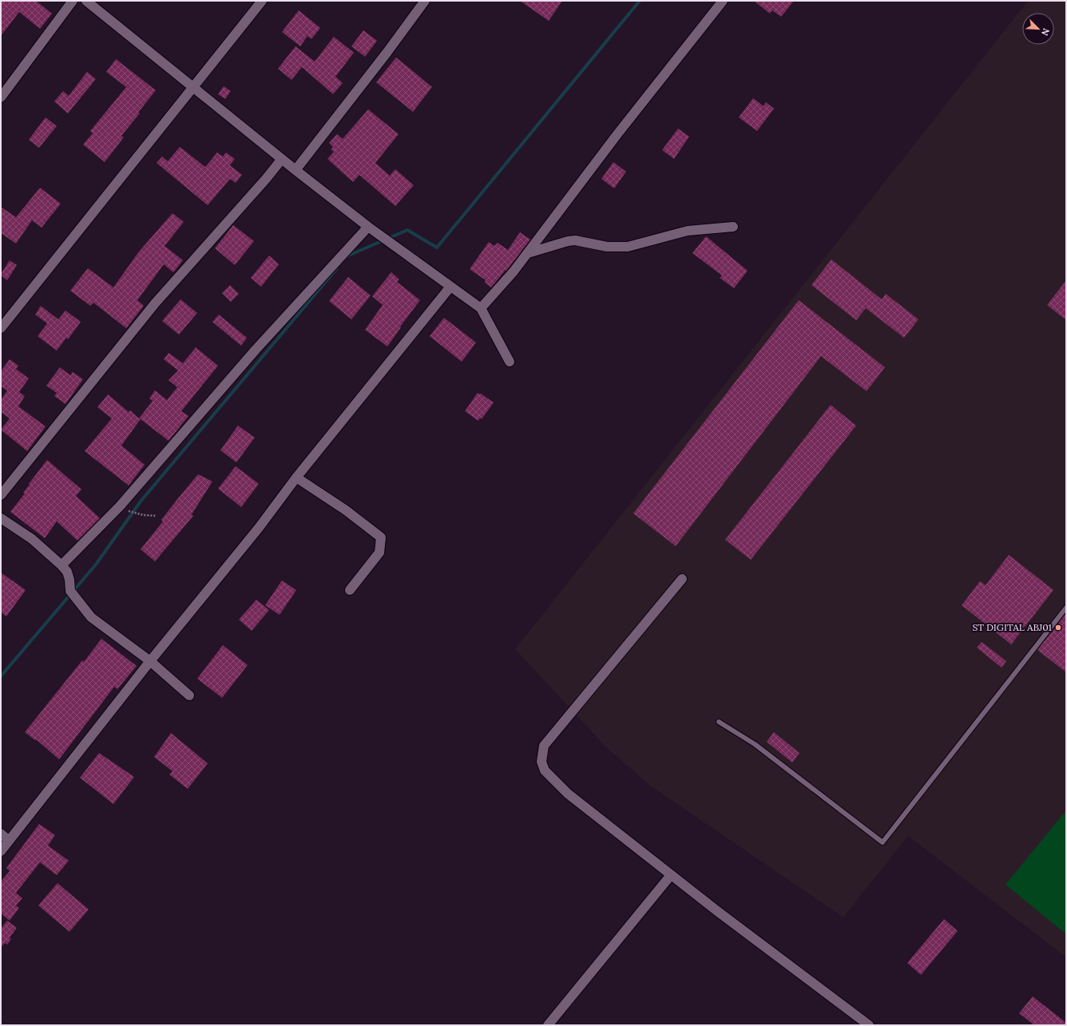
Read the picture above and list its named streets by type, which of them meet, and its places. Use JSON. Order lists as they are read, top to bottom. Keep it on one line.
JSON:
{"places":["ST DIGITAL ABJ01"],"north":"bottom right"}
